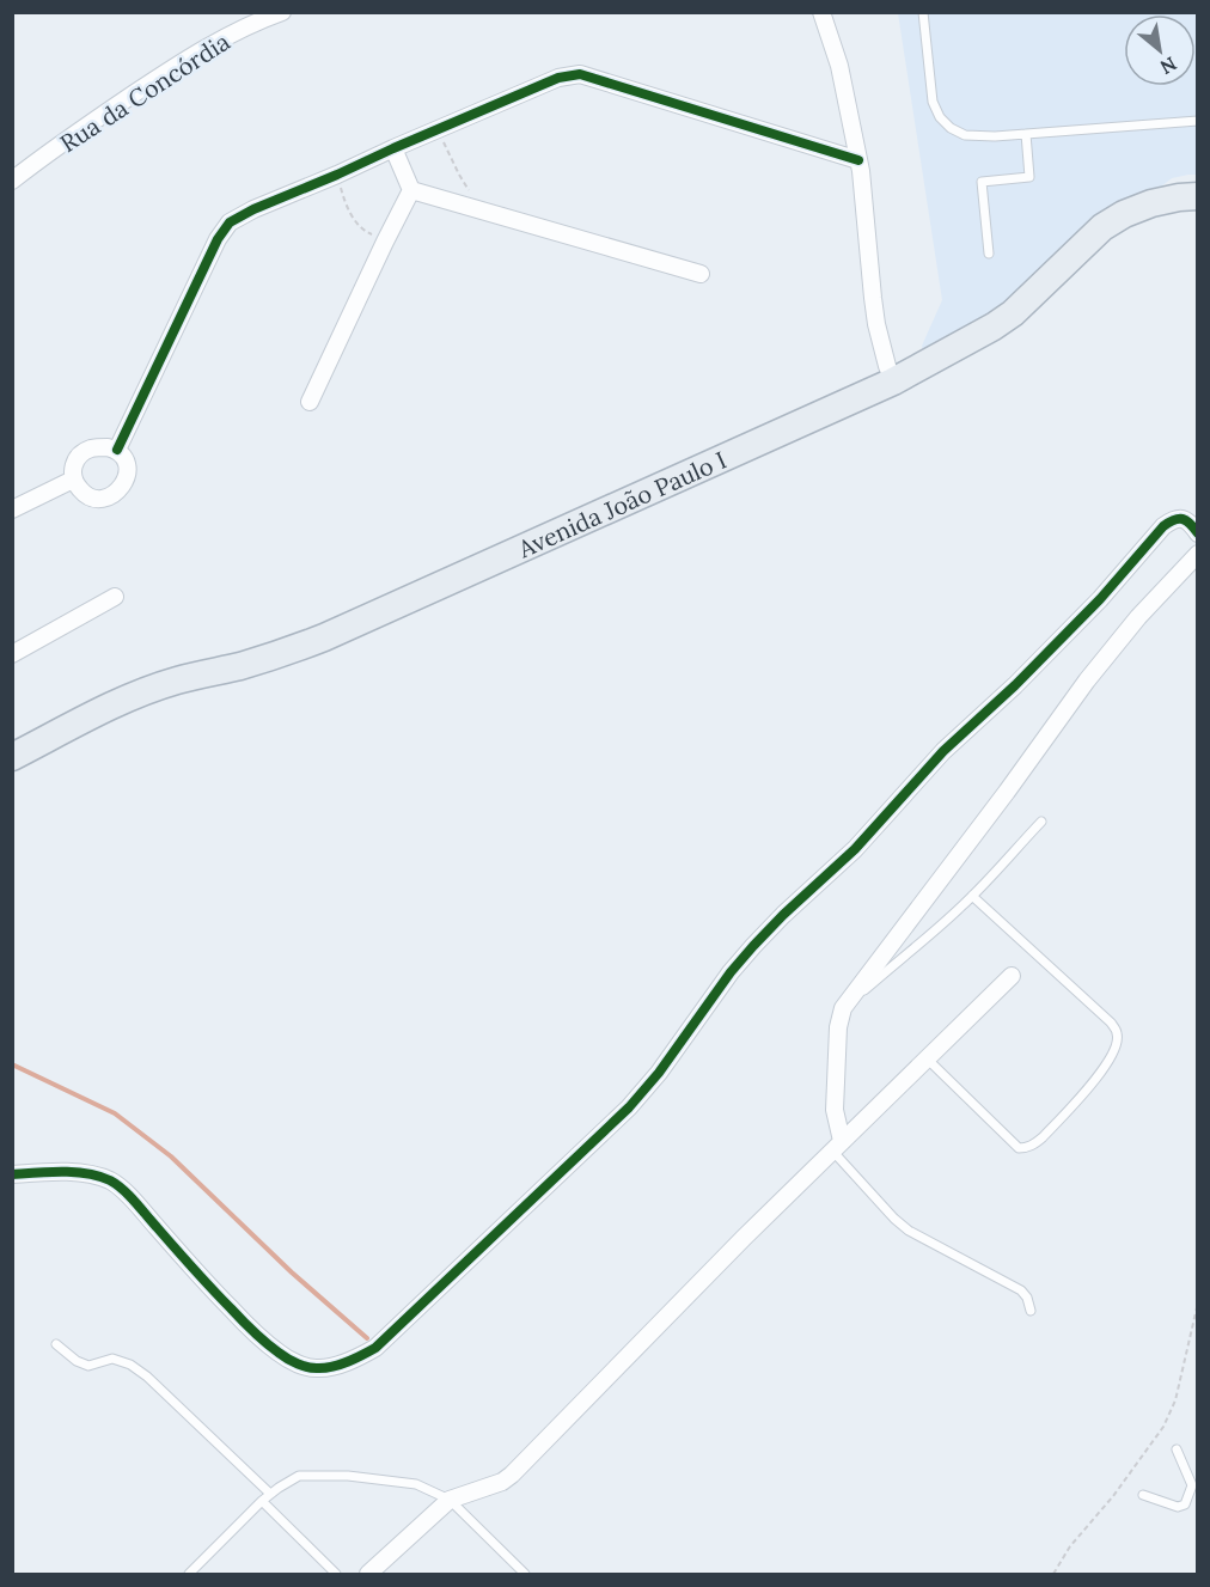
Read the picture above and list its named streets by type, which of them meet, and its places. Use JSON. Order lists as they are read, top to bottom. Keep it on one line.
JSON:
{"streets":{"main road":["Avenida João Paulo I"],"street":["Rua da Concórdia"]},"north":"bottom right"}
